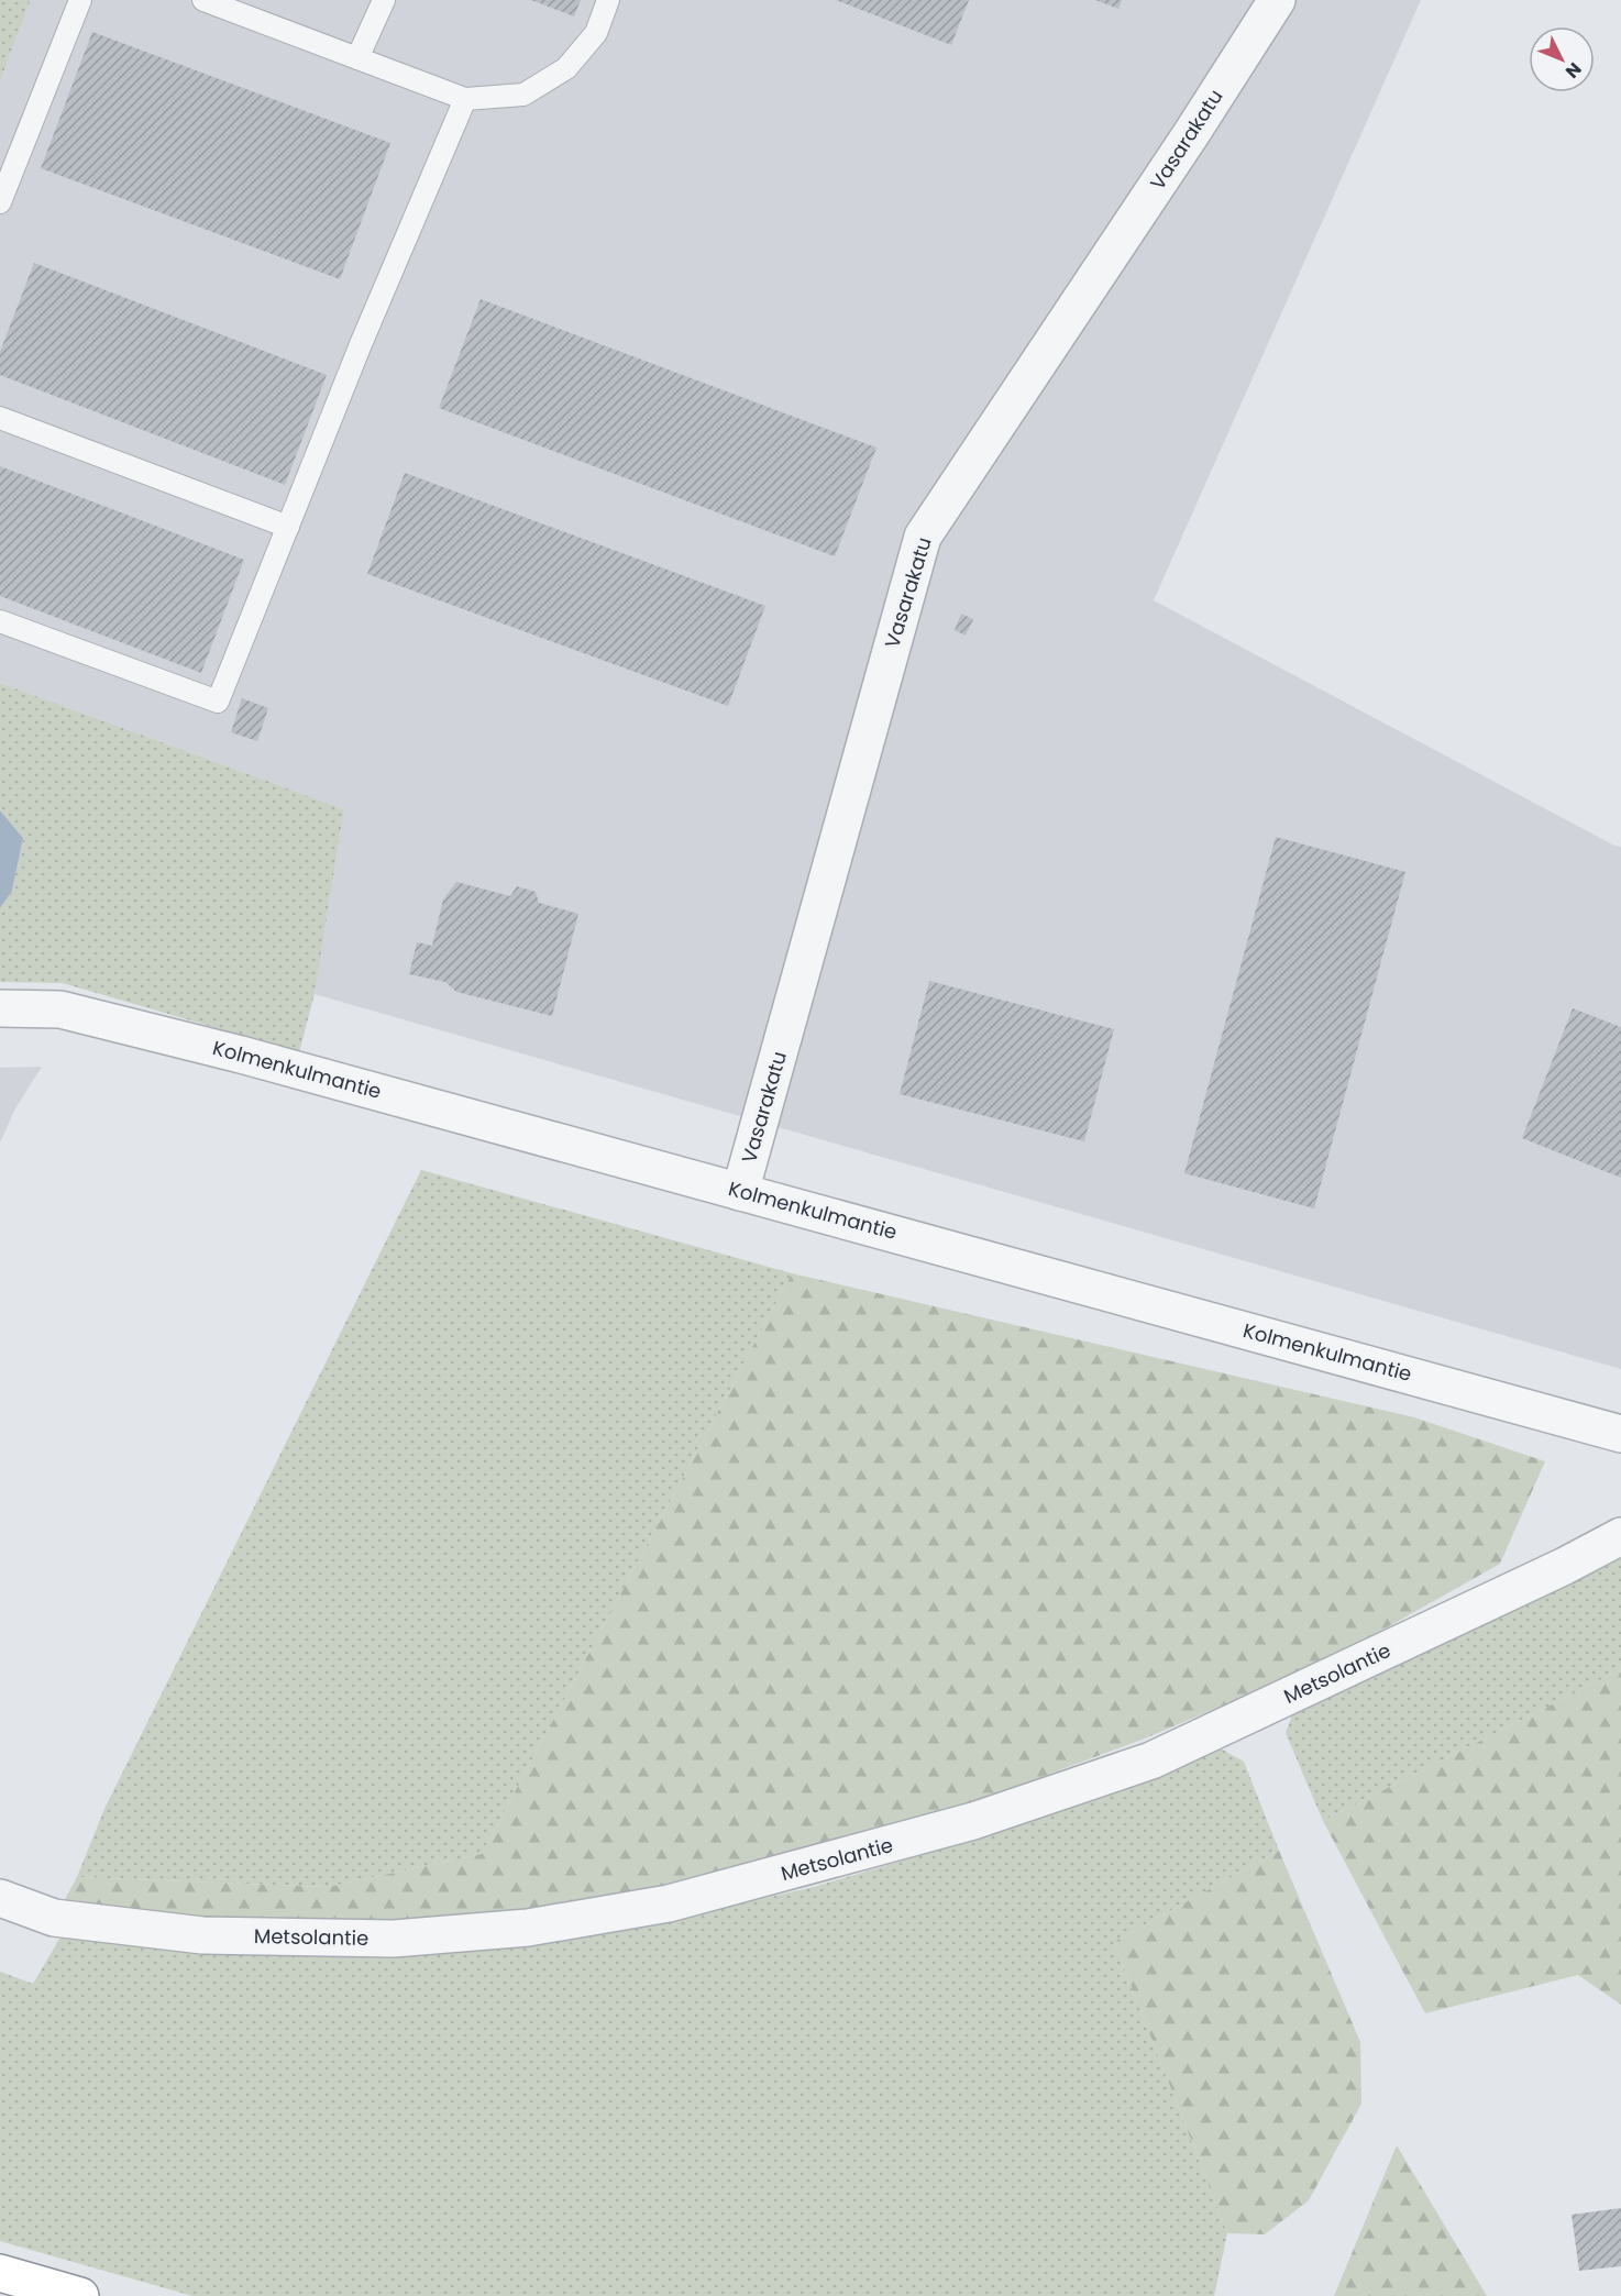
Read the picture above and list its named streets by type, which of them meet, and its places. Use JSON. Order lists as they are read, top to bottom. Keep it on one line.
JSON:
{"streets":{"street":["Vasarakatu","Kolmenkulmantie","Metsolantie"]},"crossings":[["Vasarakatu","Kolmenkulmantie"]],"north":"bottom right"}
